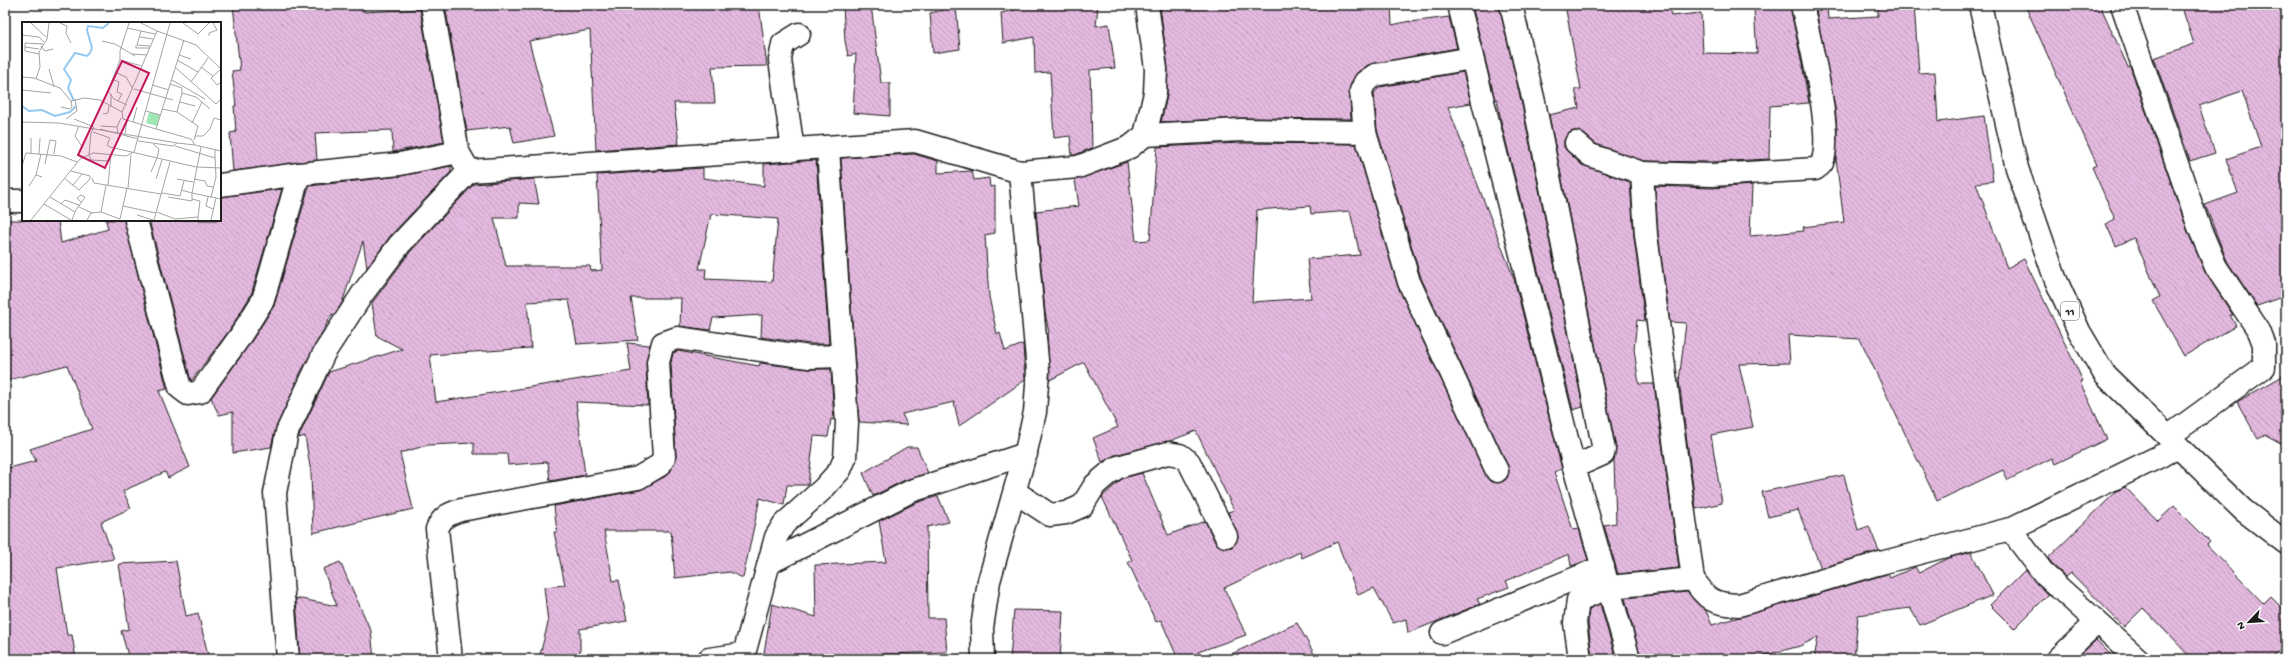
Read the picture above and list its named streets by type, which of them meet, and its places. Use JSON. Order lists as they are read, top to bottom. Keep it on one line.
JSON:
{"streets":{"main road":["11"]},"north":"bottom left"}
